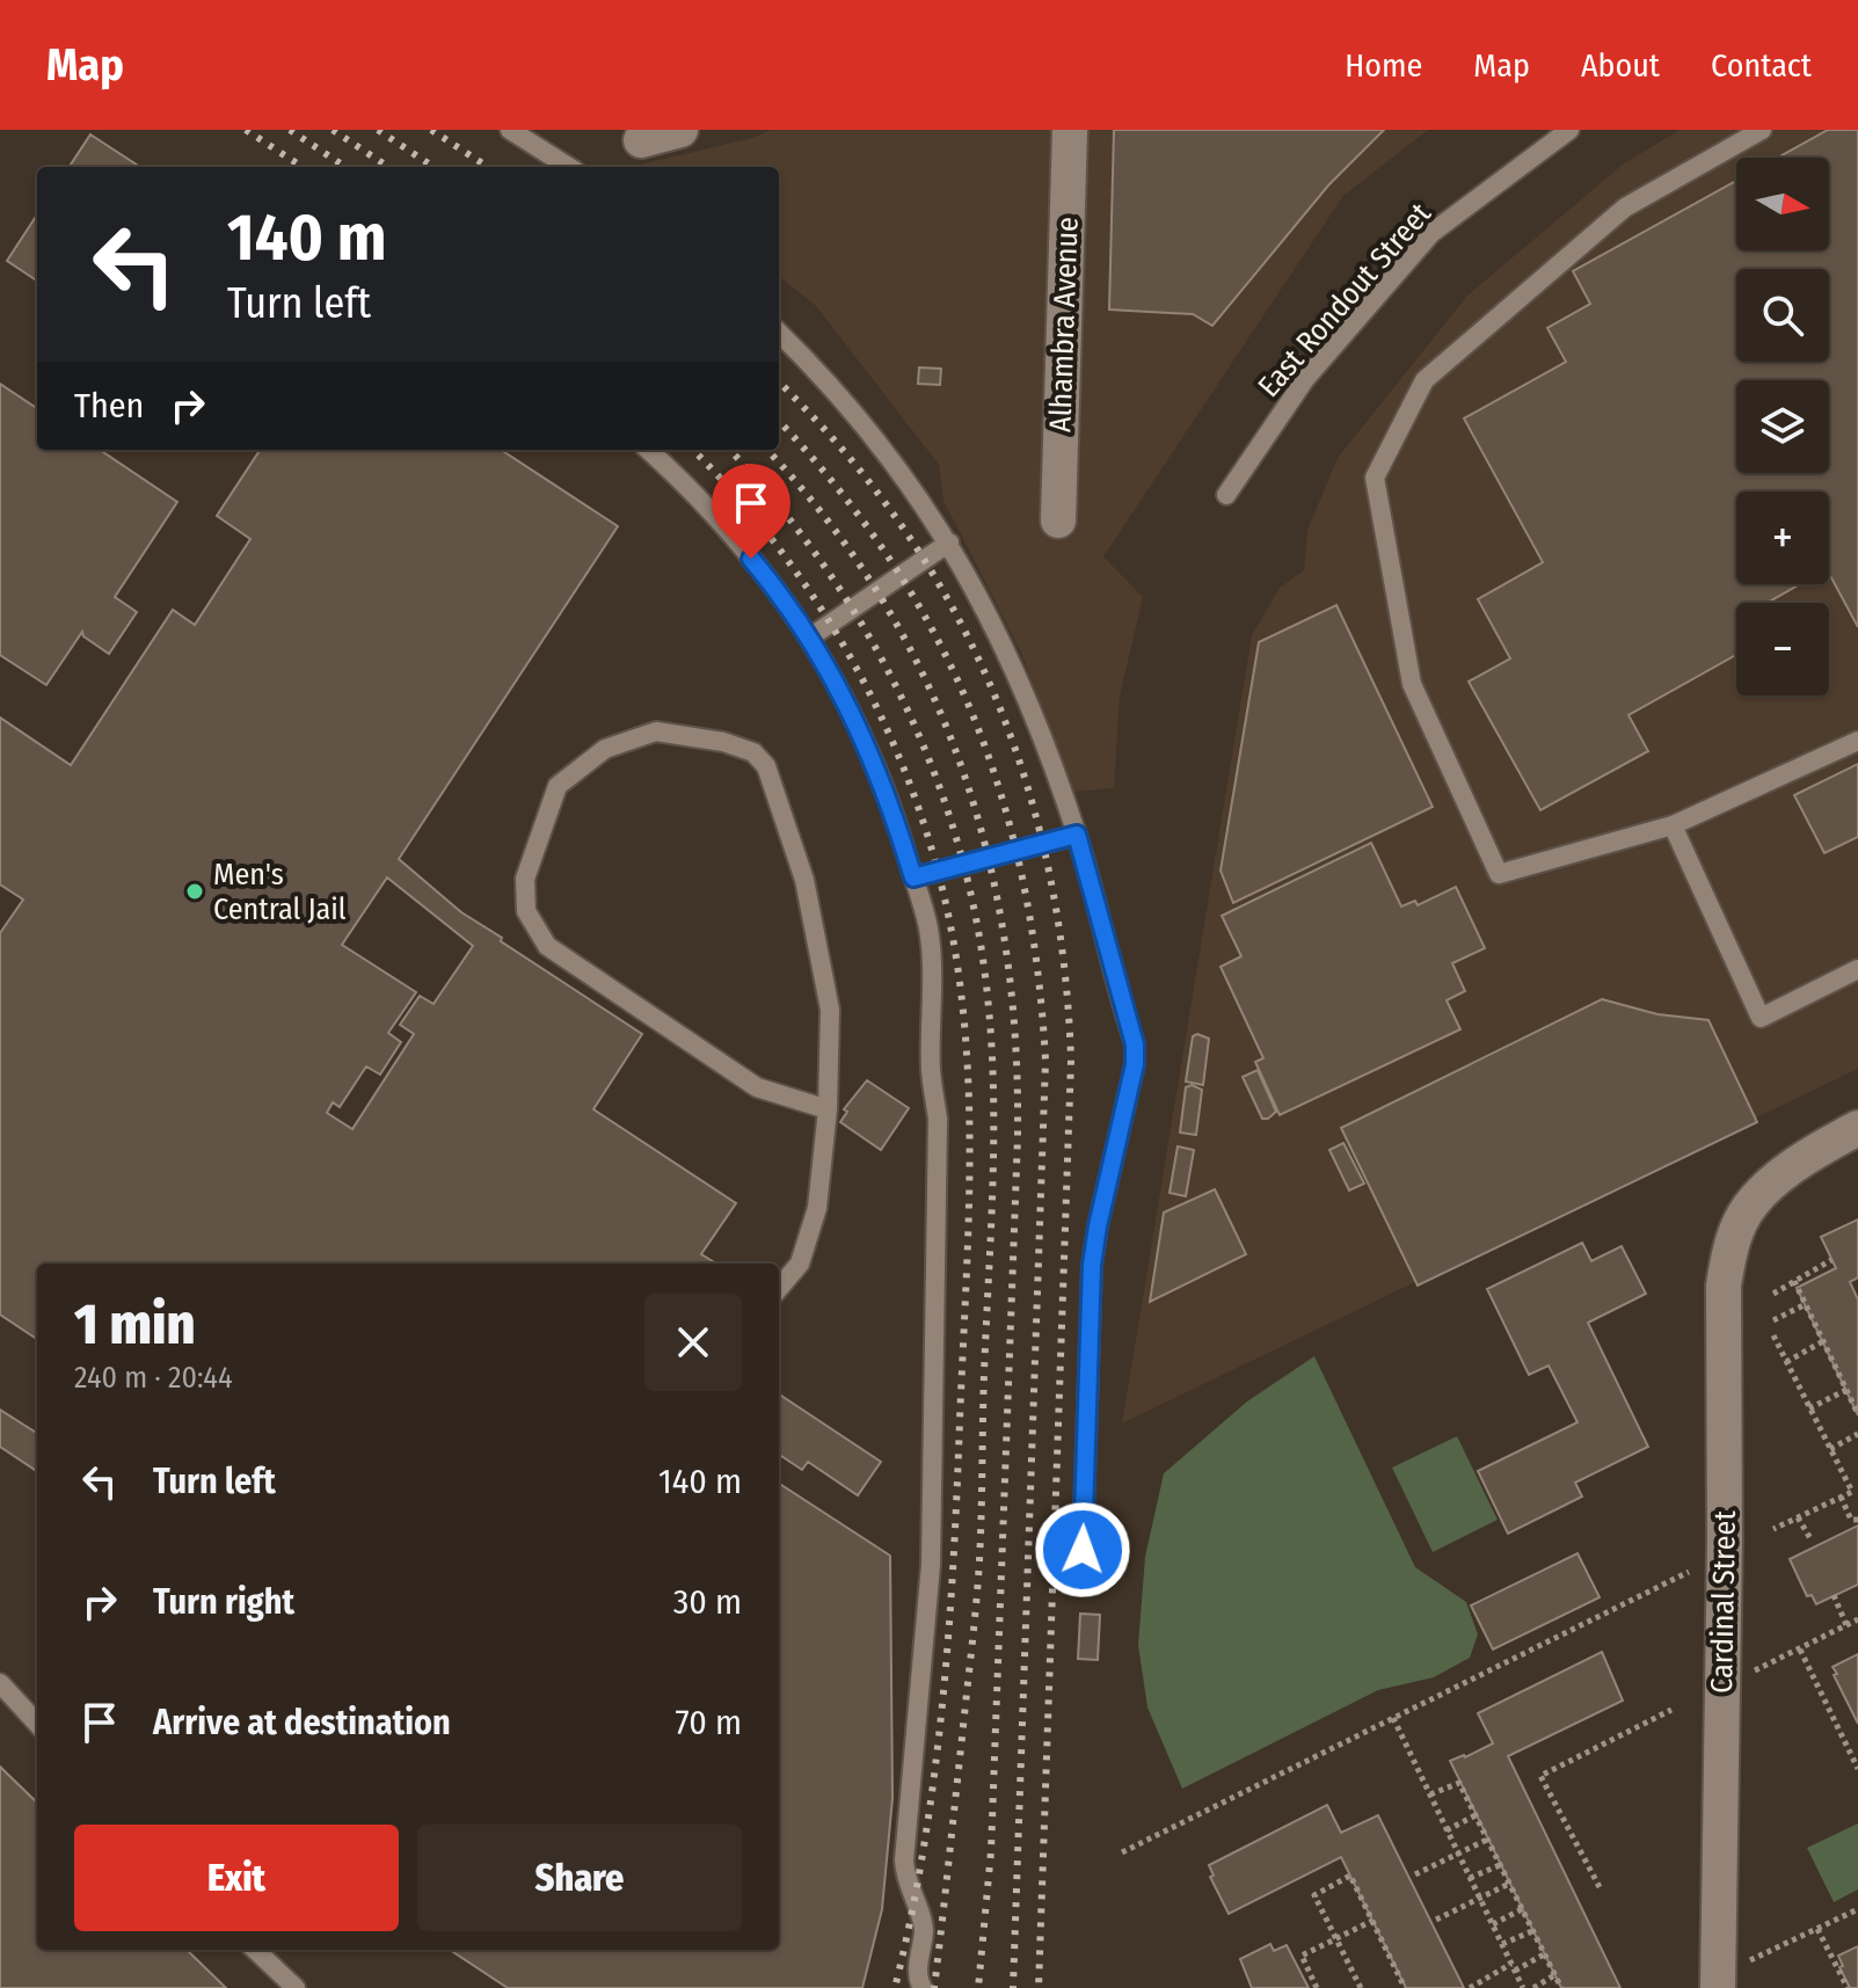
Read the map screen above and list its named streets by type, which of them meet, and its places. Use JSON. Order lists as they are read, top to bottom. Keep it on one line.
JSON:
{"streets":{"street":["Alhambra Avenue","Cardinal Street"],"lane":["East Rondout Street"]},"places":["Men's Central Jail"],"north":"right","page":{"header":"Map","nav":["Home","Map","About","Contact"],"map_buttons":["+","−"],"turn":["140 m","Turn left"],"then":"Then","heading":["1 min","240 m · 20:44"],"list":[{"name":"Turn left","value":"140 m"},{"name":"Turn right","value":"30 m"},{"name":"Arrive at destination","value":"70 m"}],"buttons":["Exit","Share"]}}
